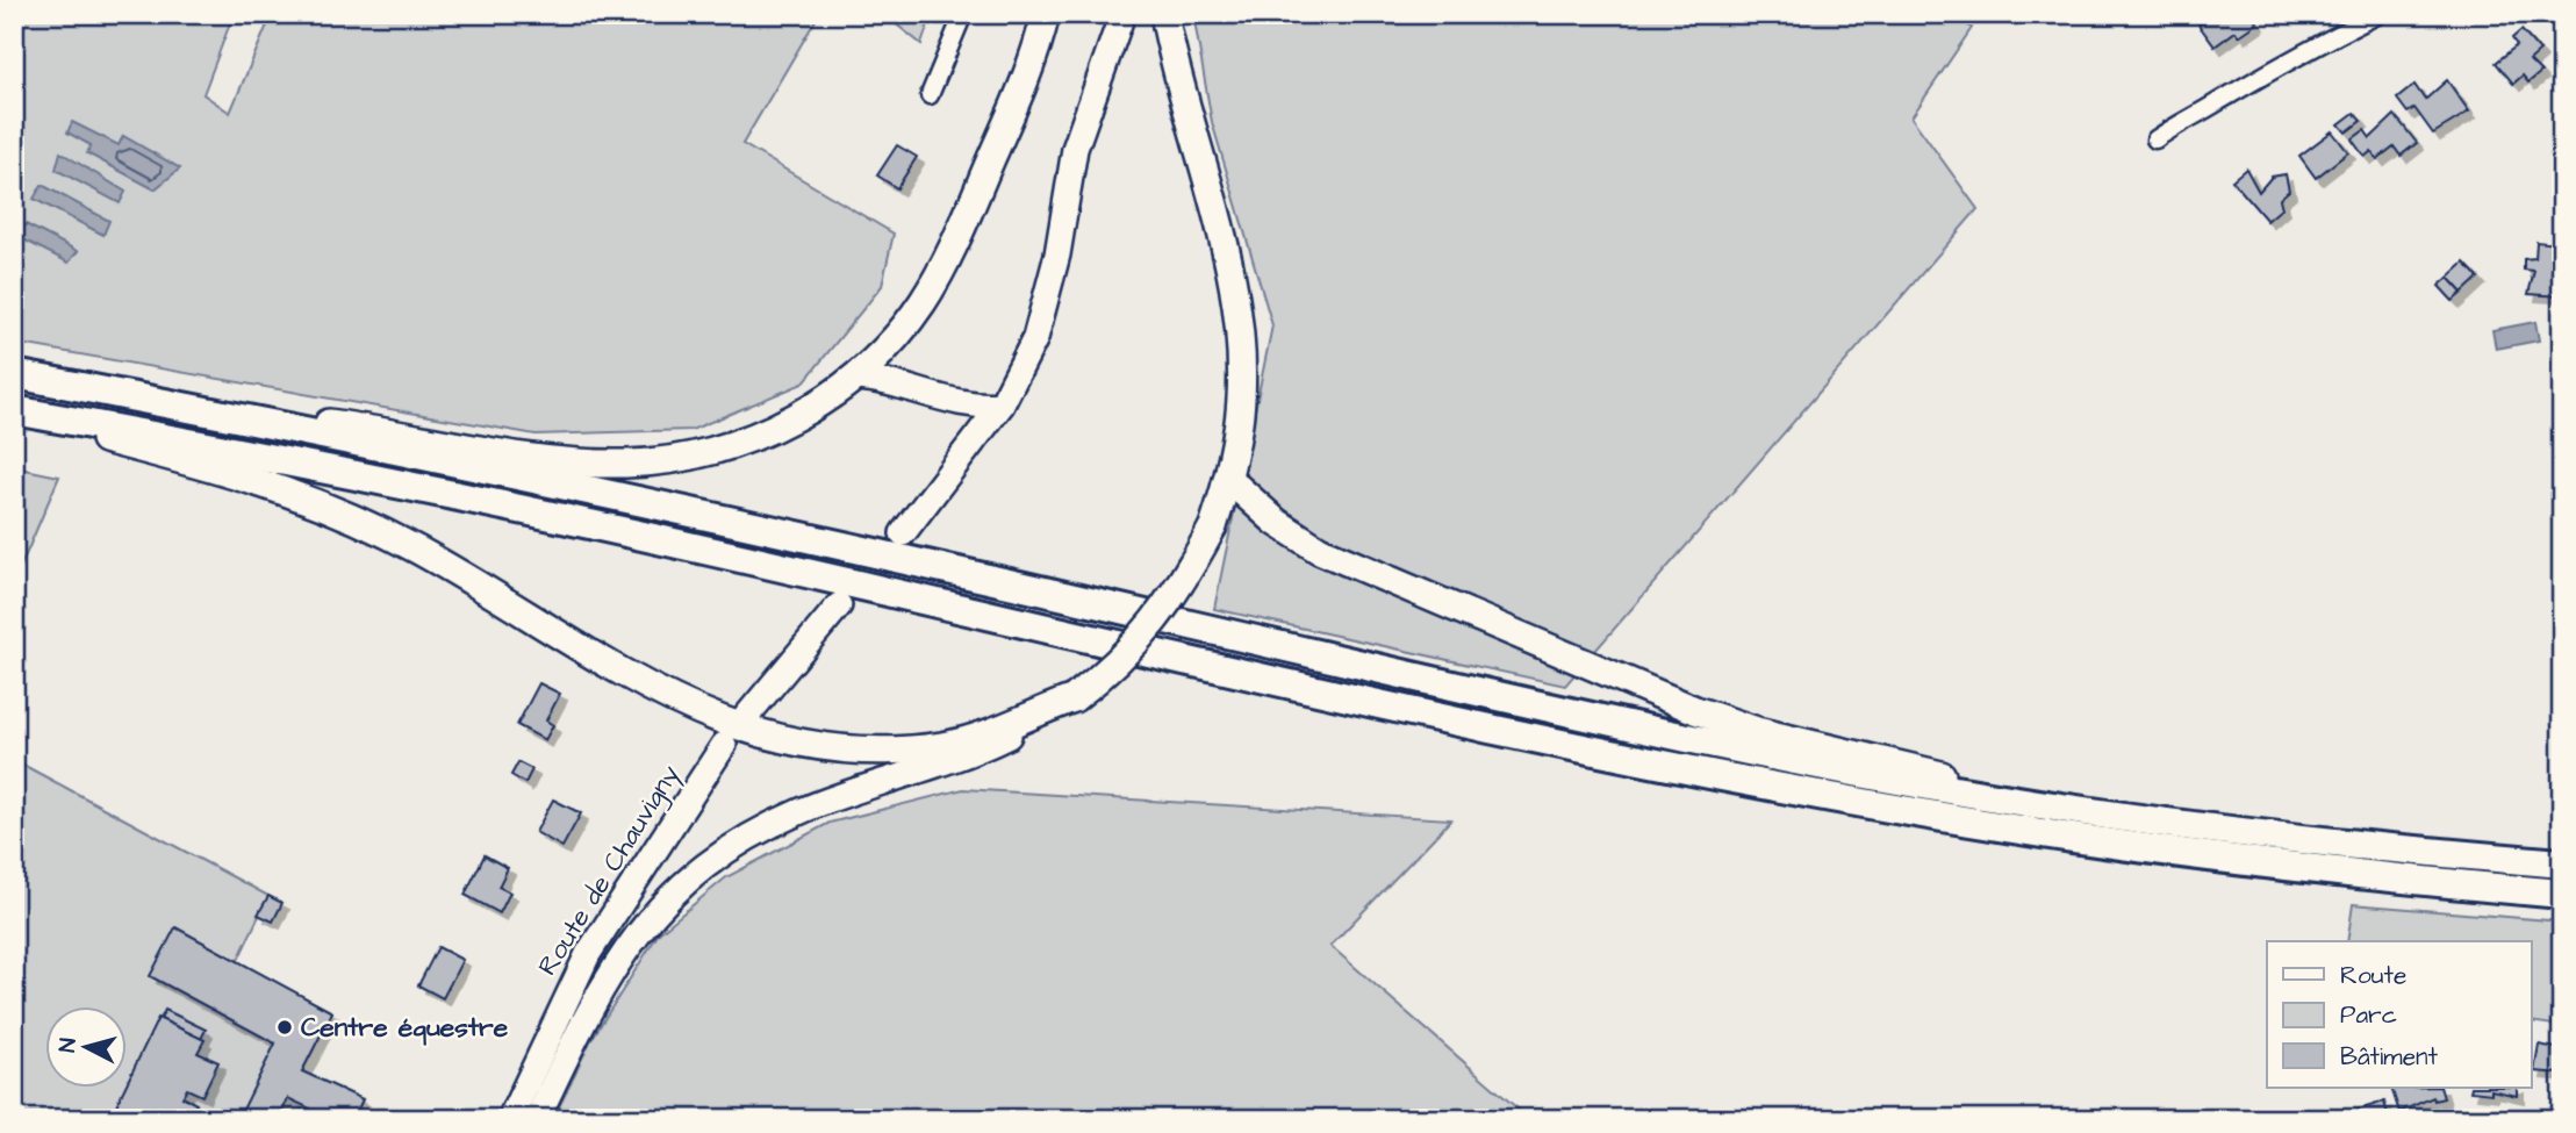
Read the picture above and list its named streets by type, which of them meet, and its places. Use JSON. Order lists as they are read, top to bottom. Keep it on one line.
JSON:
{"streets":{"main road":["Route de Chauvigny"]},"places":["Centre équestre"],"legend":["Route","Parc","Bâtiment"],"north":"left"}
